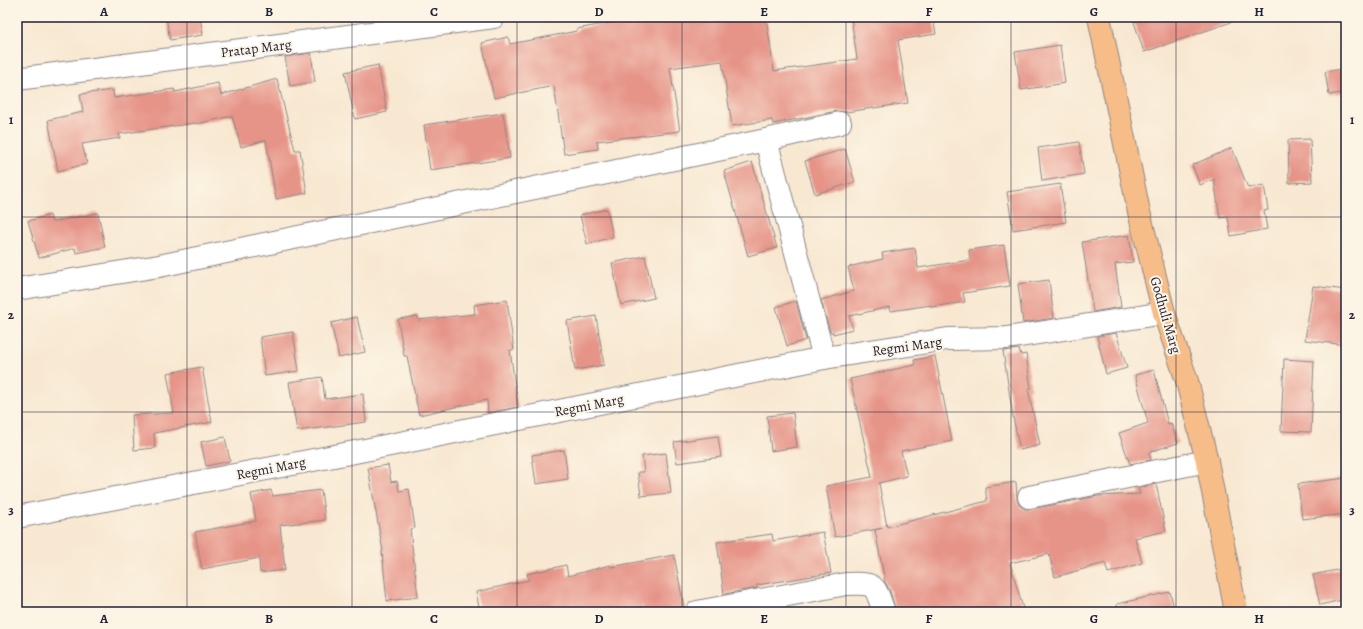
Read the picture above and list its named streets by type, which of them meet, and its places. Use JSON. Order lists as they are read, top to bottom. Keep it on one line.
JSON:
{"streets":{"main road":["Godhuli Marg"],"street":["Pratap Marg","Regmi Marg"]},"crossings":[["Godhuli Marg","Regmi Marg"]],"grid":{"columns":["A","B","C","D","E","F","G","H"],"rows":["1","2","3"]}}
